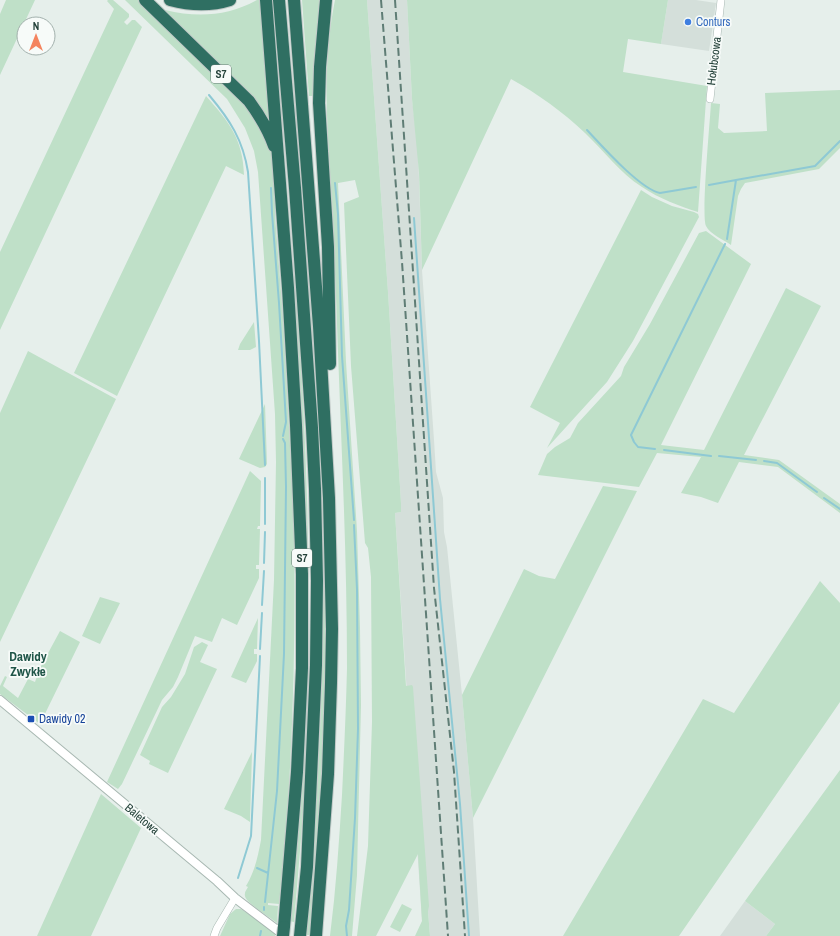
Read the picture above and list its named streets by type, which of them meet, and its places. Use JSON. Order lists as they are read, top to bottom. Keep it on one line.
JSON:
{"streets":{"highway":["S7"],"street":["Hołubcowa","Baletowa"]},"crossings":[["S7","Baletowa"]],"districts":["Dawidy Zwykłe"],"places":{"other":["Conturs"],"transit":["Dawidy 02"]},"north":"top"}
